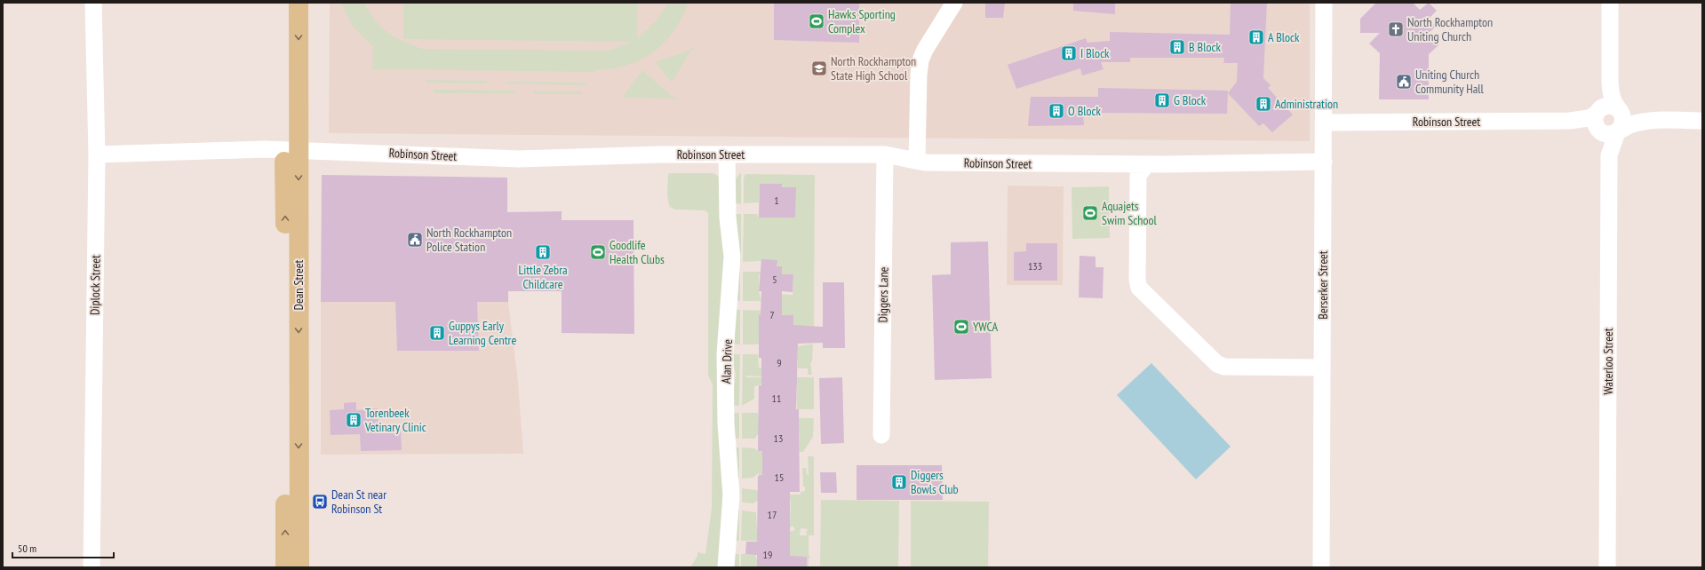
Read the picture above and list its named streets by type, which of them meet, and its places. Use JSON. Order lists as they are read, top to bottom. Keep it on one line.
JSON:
{"streets":{"main road":["Dean Street"],"street":["Robinson Street","Diplock Street","Berserker Street","Diggers Lane","Alan Drive","Waterloo Street"]},"crossings":[["Robinson Street","Diplock Street"],["Robinson Street","Dean Street"],["Robinson Street","Berserker Street"],["Robinson Street","Diggers Lane"],["Robinson Street","Alan Drive"]],"places":{"sports":["Hawks Sporting Complex","Aquajets Swim School","Goodlife Health Clubs","YWCA"],"church":["North Rockhampton Uniting Church"],"building":["A Block","B Block","I Block","G Block","Administration","O Block","Little Zebra Childcare","Guppys Early Learning Centre","Torenbeek Vetinary Clinic","Diggers Bowls Club"],"school or university":["North Rockhampton State High School"],"public building":["Uniting Church Community Hall","North Rockhampton Police Station"],"bus stop":["Dean St near Robinson St"]},"house_numbers":["1","133","5","7","9","11","13","15","17","19"],"scale_bar":"50 m"}
